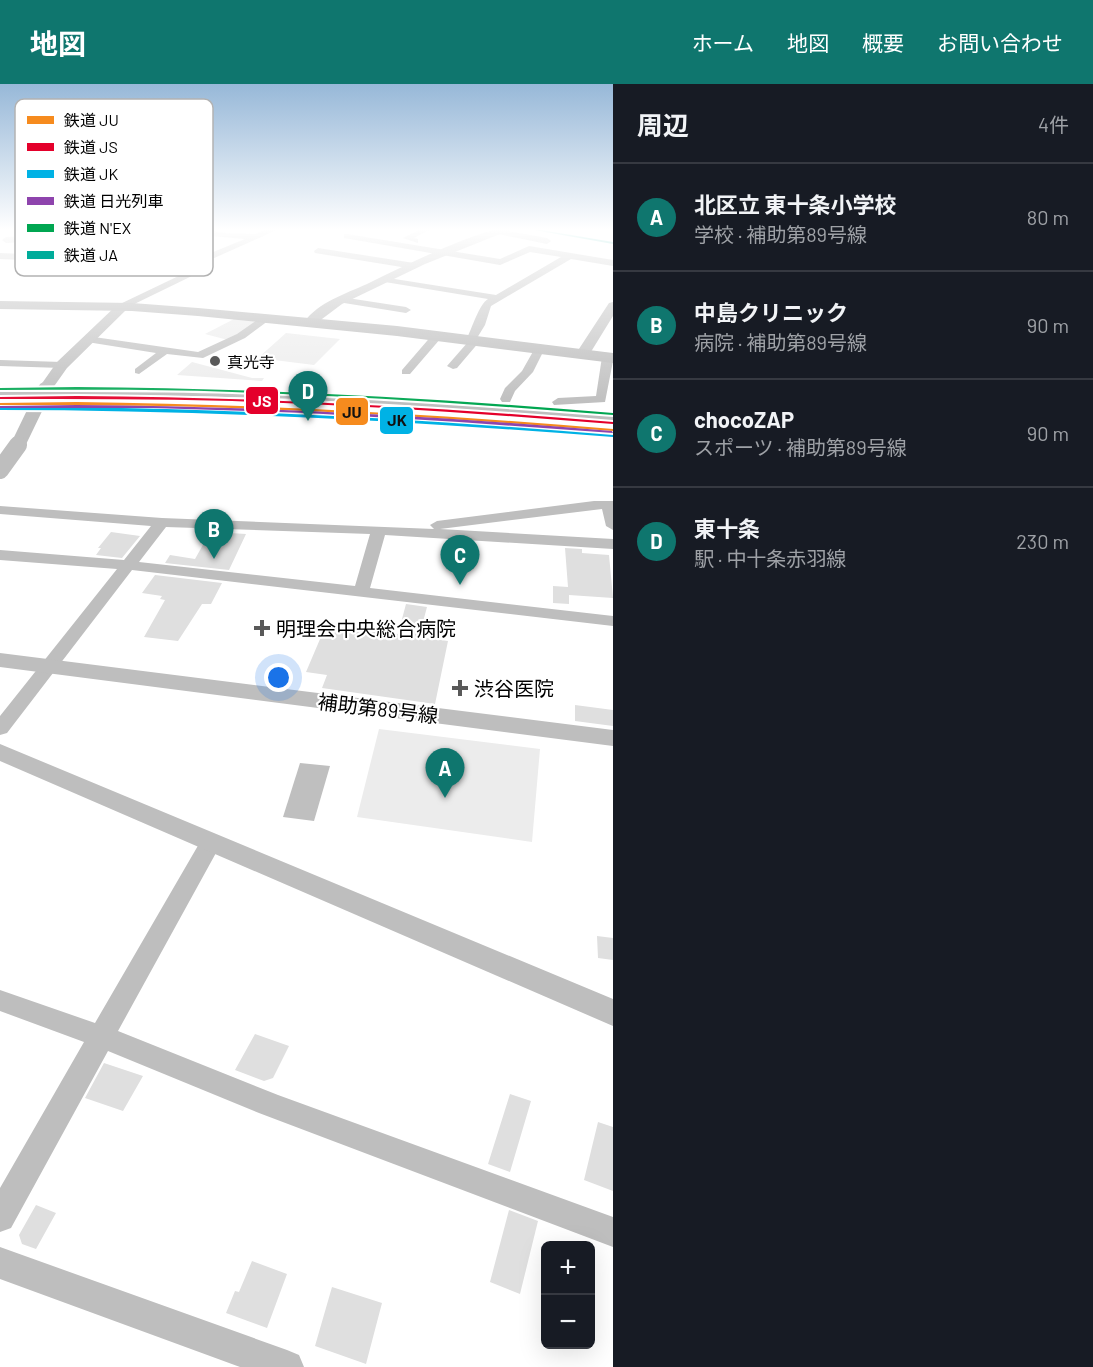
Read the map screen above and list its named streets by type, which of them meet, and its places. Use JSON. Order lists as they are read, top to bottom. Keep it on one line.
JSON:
{"streets":{"street":["補助第89号線"]},"places":{"other":["真光寺"],"health":["明理会中央総合病院","渋谷医院"]},"lines":["rail line N'EX","rail line JS","rail line JU","rail line 日光列車","rail line JK"],"legend":["鉄道 JU","鉄道 JS","鉄道 JK","鉄道 日光列車","鉄道 N'EX","鉄道 JA"],"page":{"header":"地図","nav":["ホーム","地図","概要","お問い合わせ"],"heading":["周辺","4件"],"list":[{"mark":"A","name":"北区立 東十条小学校","note":"学校 · 補助第89号線","value":"80 m"},{"mark":"B","name":"中島クリニック","note":"病院 · 補助第89号線","value":"90 m"},{"mark":"C","name":"chocoZAP","note":"スポーツ · 補助第89号線","value":"90 m"},{"mark":"D","name":"東十条","note":"駅 · 中十条赤羽線","value":"230 m"}],"pins":["D","B","C","A"],"map_buttons":["+","−"]}}
